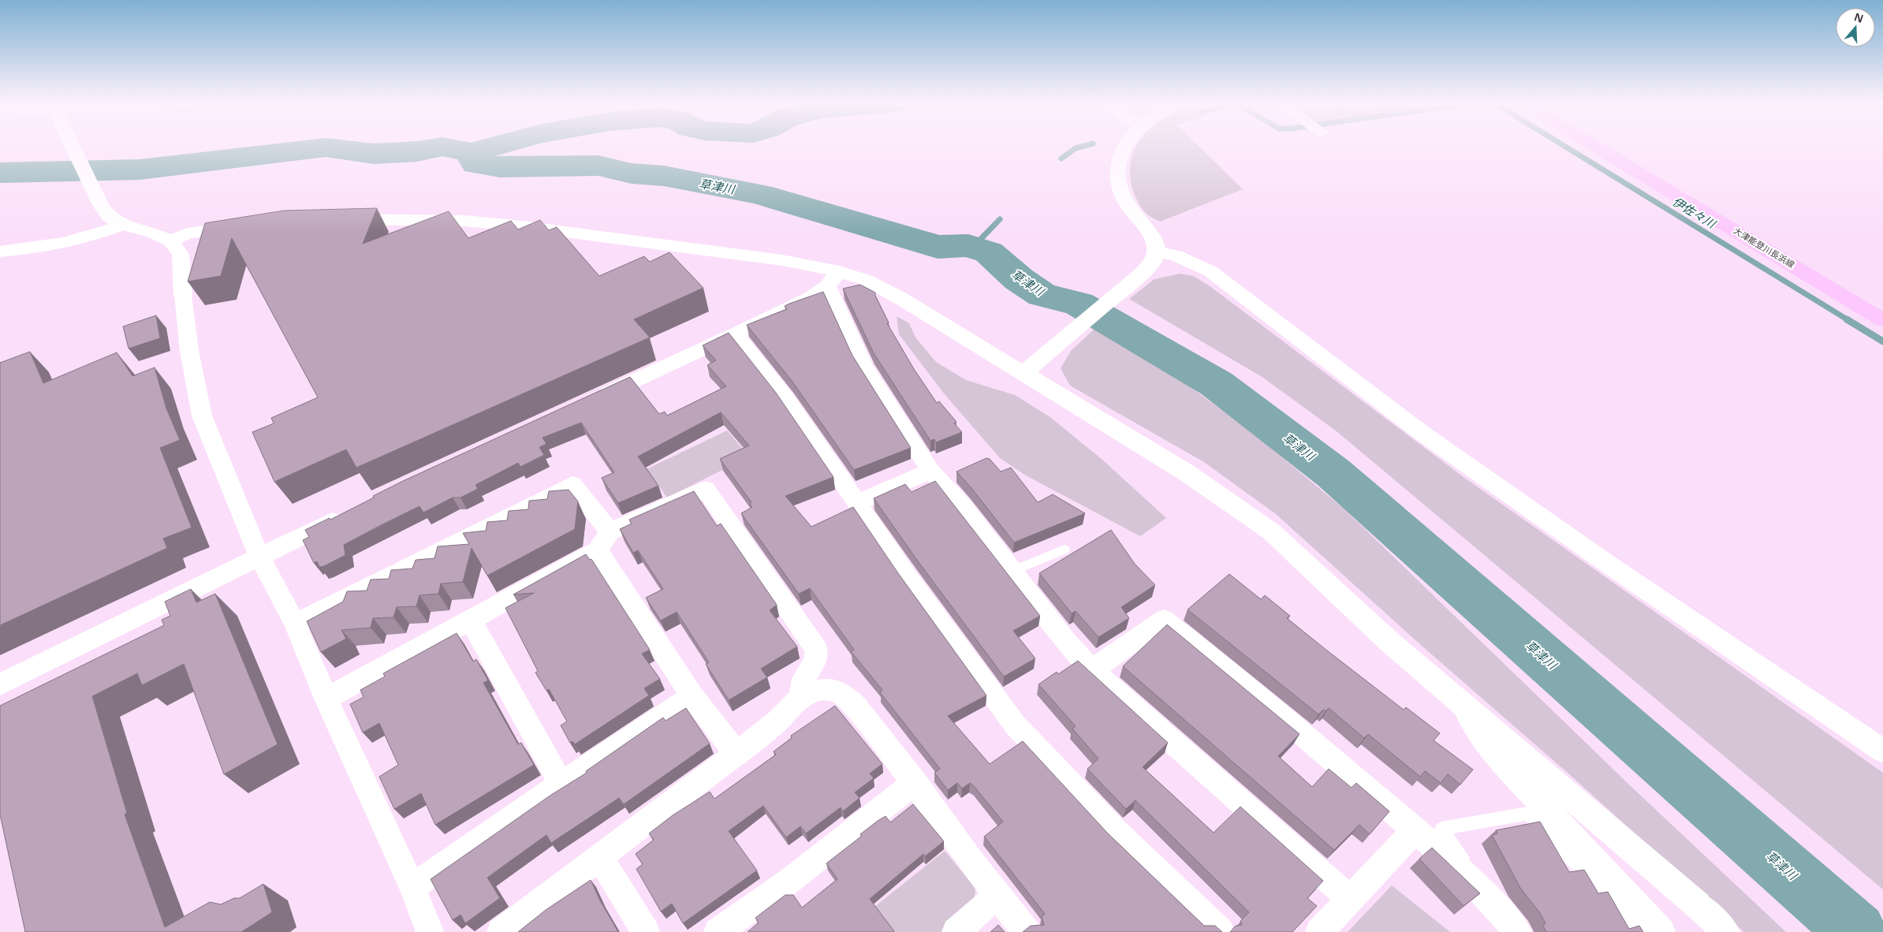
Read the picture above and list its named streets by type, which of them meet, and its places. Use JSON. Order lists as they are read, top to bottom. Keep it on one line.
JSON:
{"streets":{"main road":["大津能登川長浜線"]},"water":["草津川","伊佐々川"],"north":"top"}
